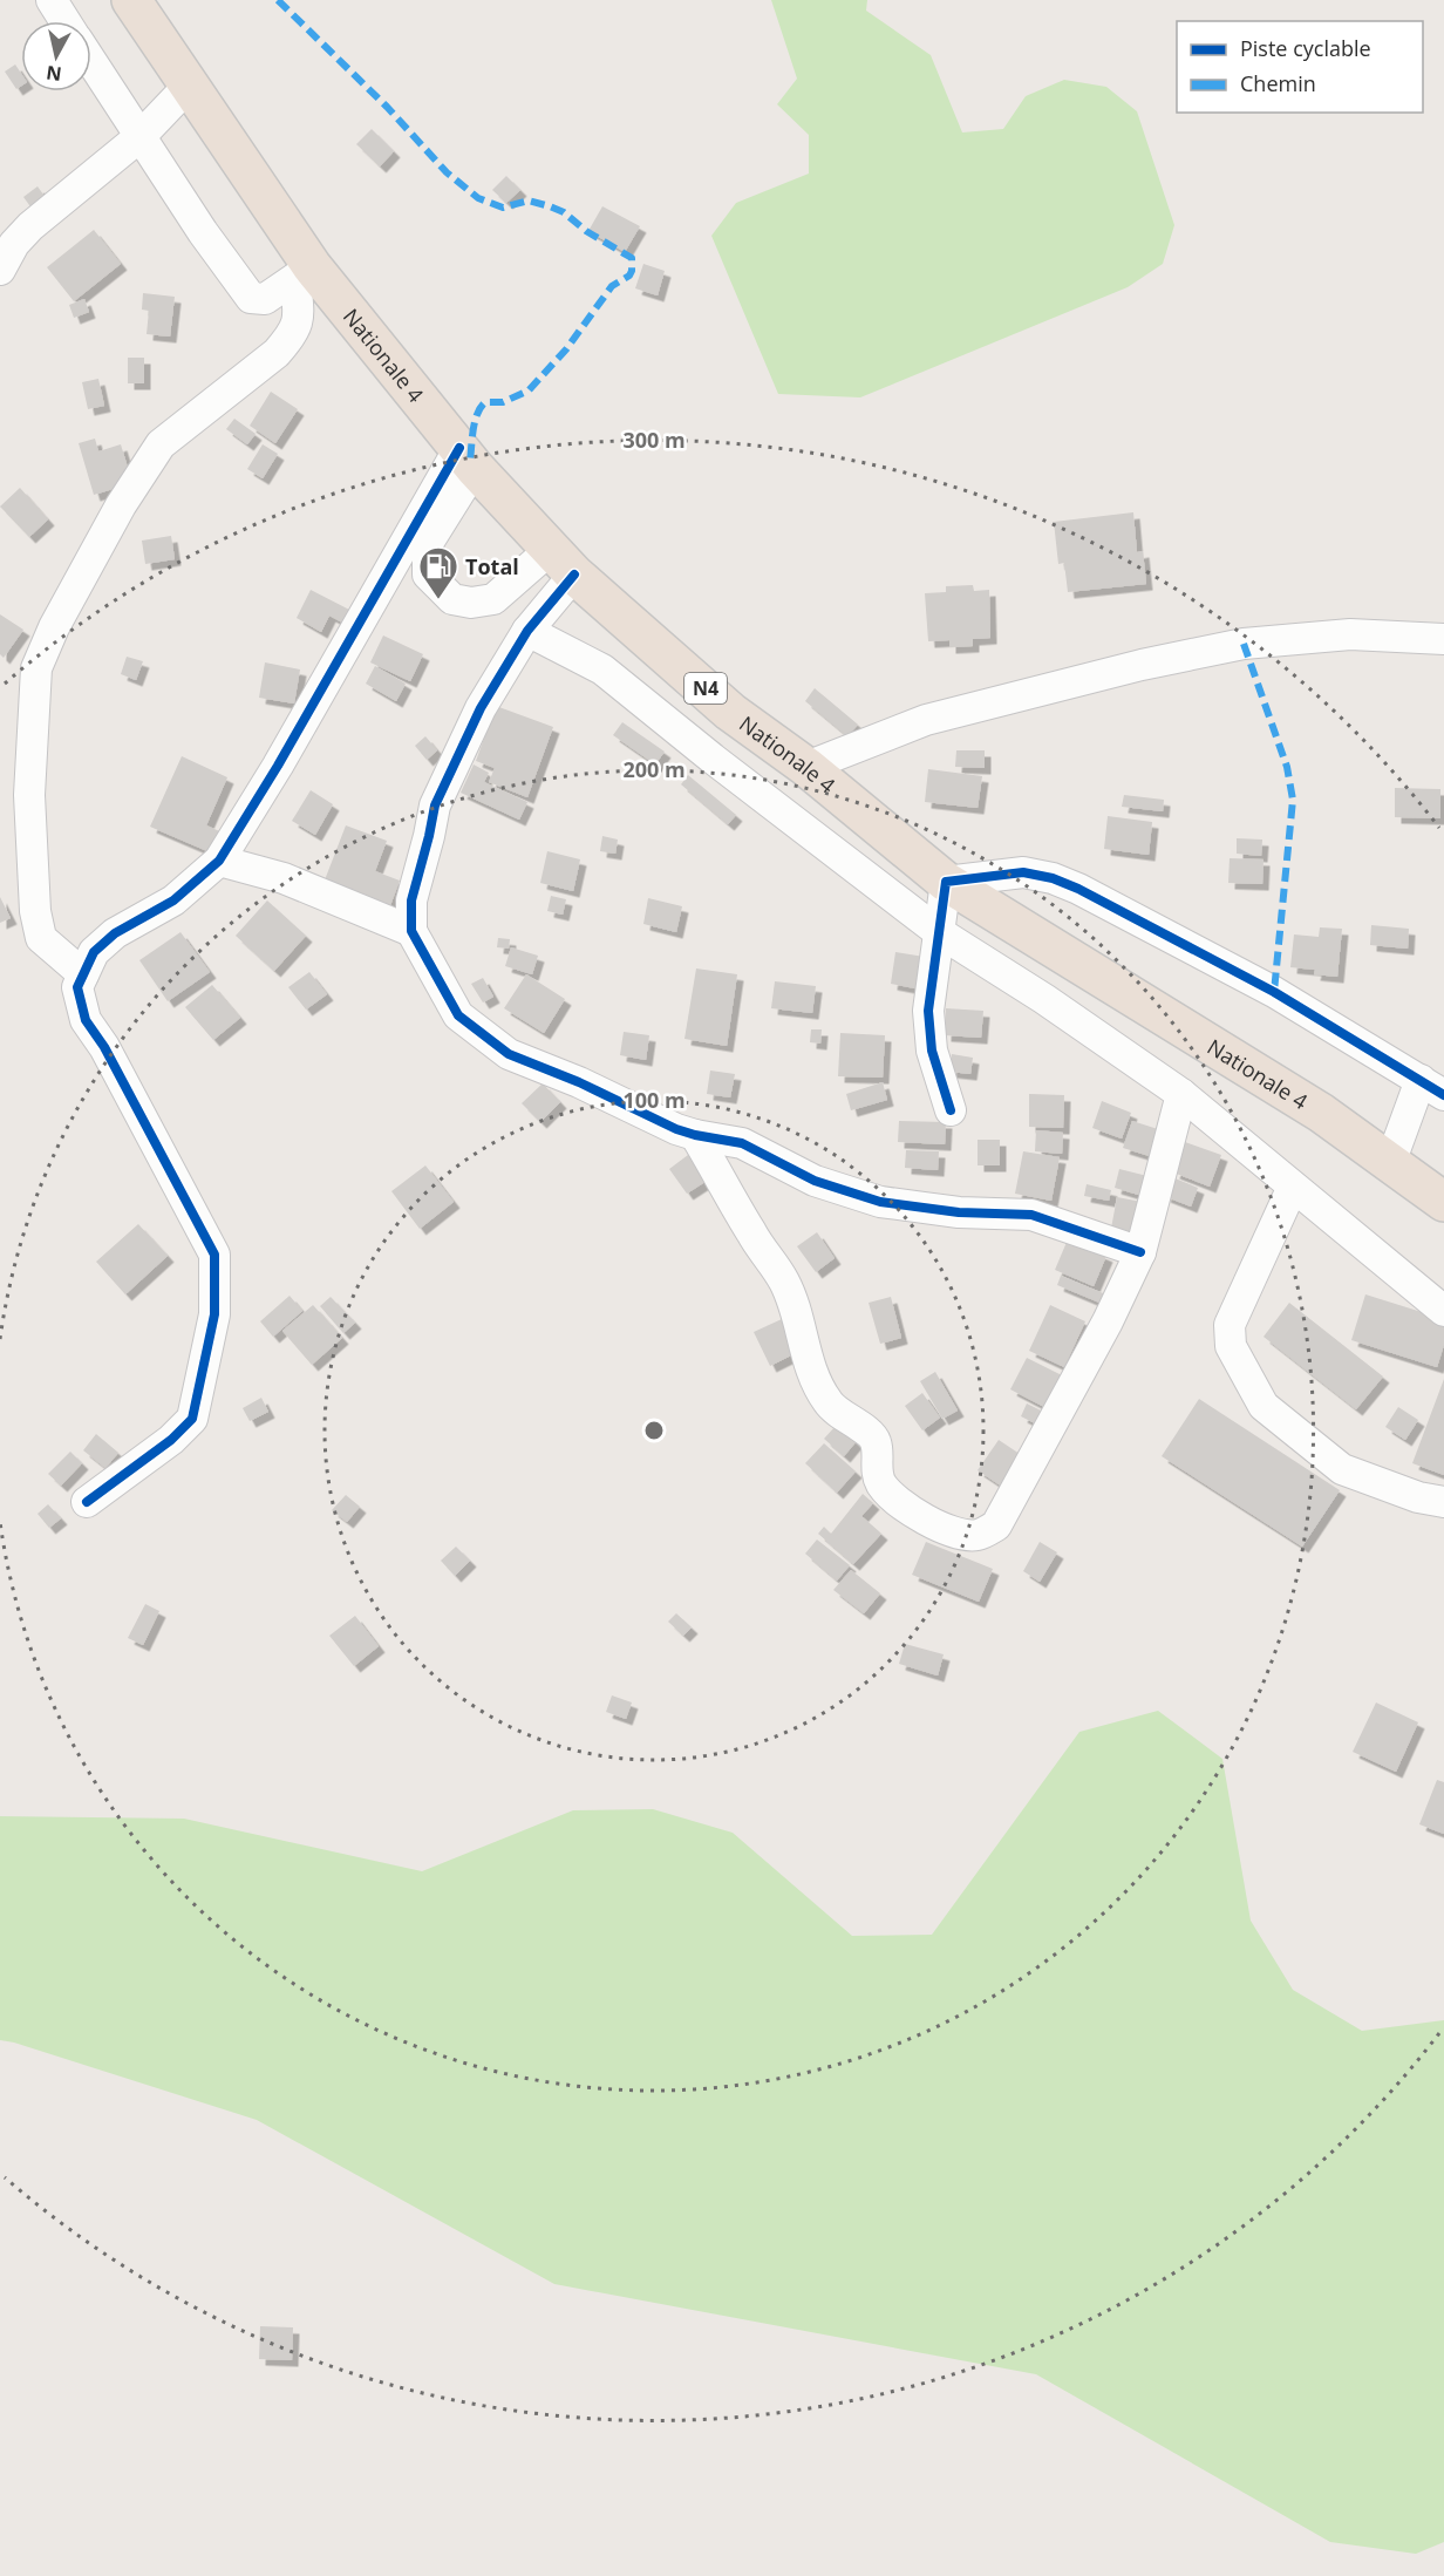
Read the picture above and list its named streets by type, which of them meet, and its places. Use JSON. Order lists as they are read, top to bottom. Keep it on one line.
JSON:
{"streets":{"highway":["Nationale 4","N4"]},"places":{"fuel station":["Total"]},"legend":["Piste cyclable","Chemin"],"north":"bottom","rings":["300 m","200 m","100 m"]}
